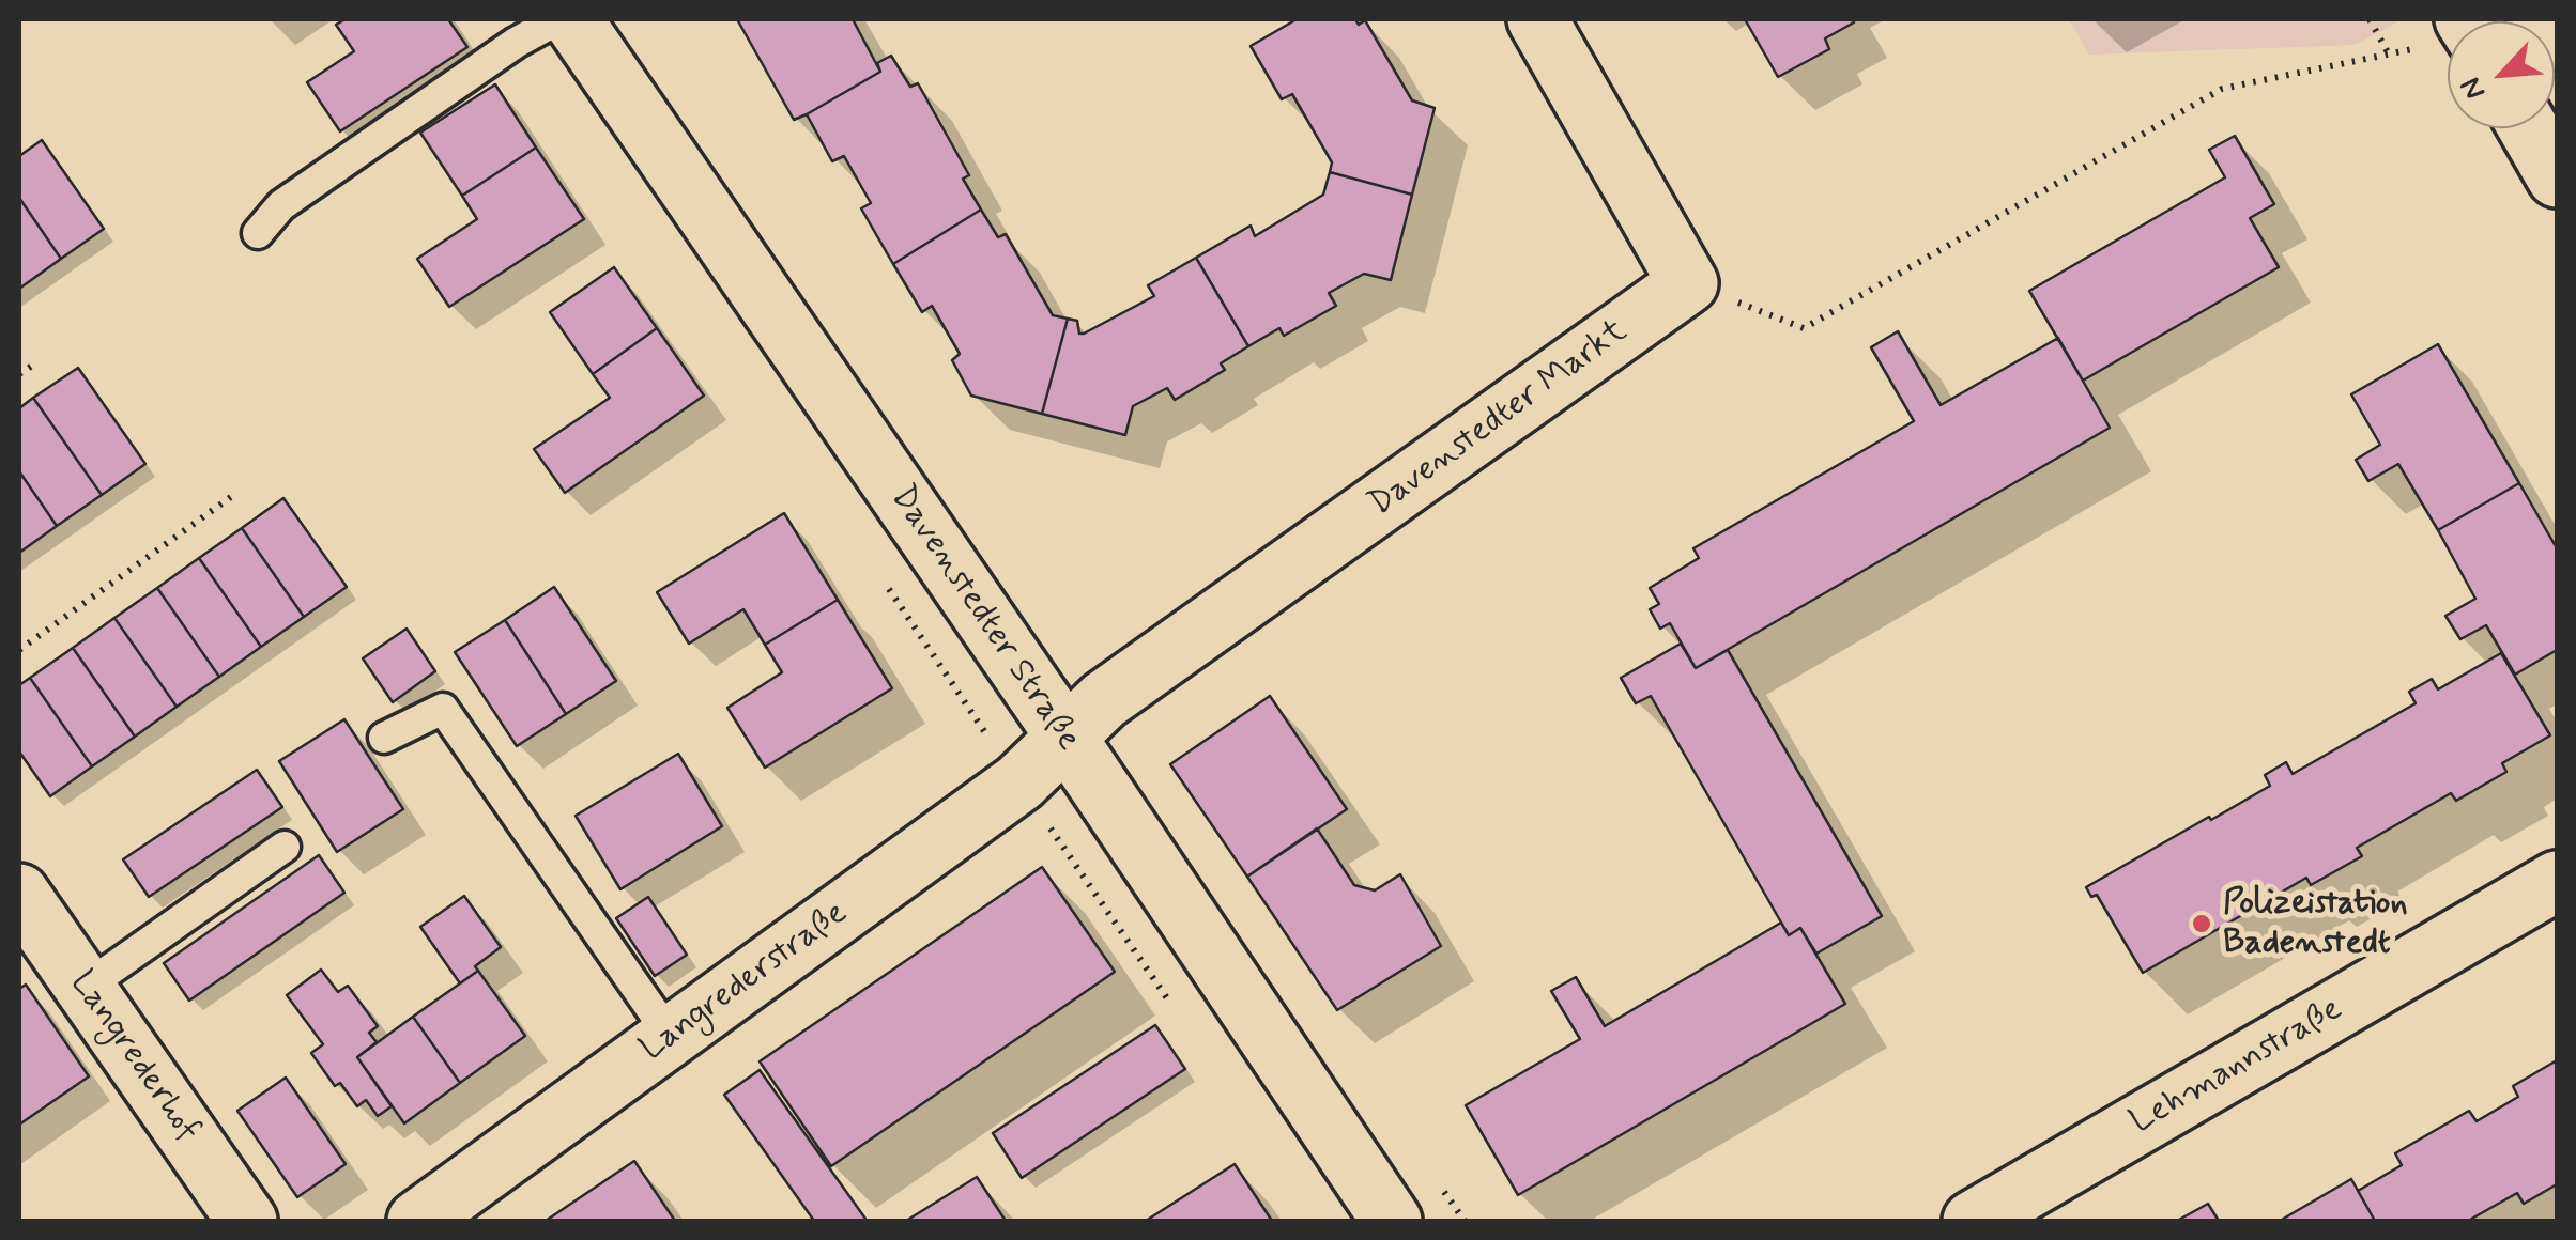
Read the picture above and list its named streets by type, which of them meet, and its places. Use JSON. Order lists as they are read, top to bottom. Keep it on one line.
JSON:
{"streets":{"street":["Davenstedter Markt","Davenstedter Straße","Langrederstraße","Langrederhof","Lehmannstraße"]},"crossings":[["Davenstedter Markt","Davenstedter Straße"],["Davenstedter Markt","Langrederstraße"],["Davenstedter Straße","Langrederstraße"]],"places":["Polizeistation Badenstedt"],"north":"bottom left"}
